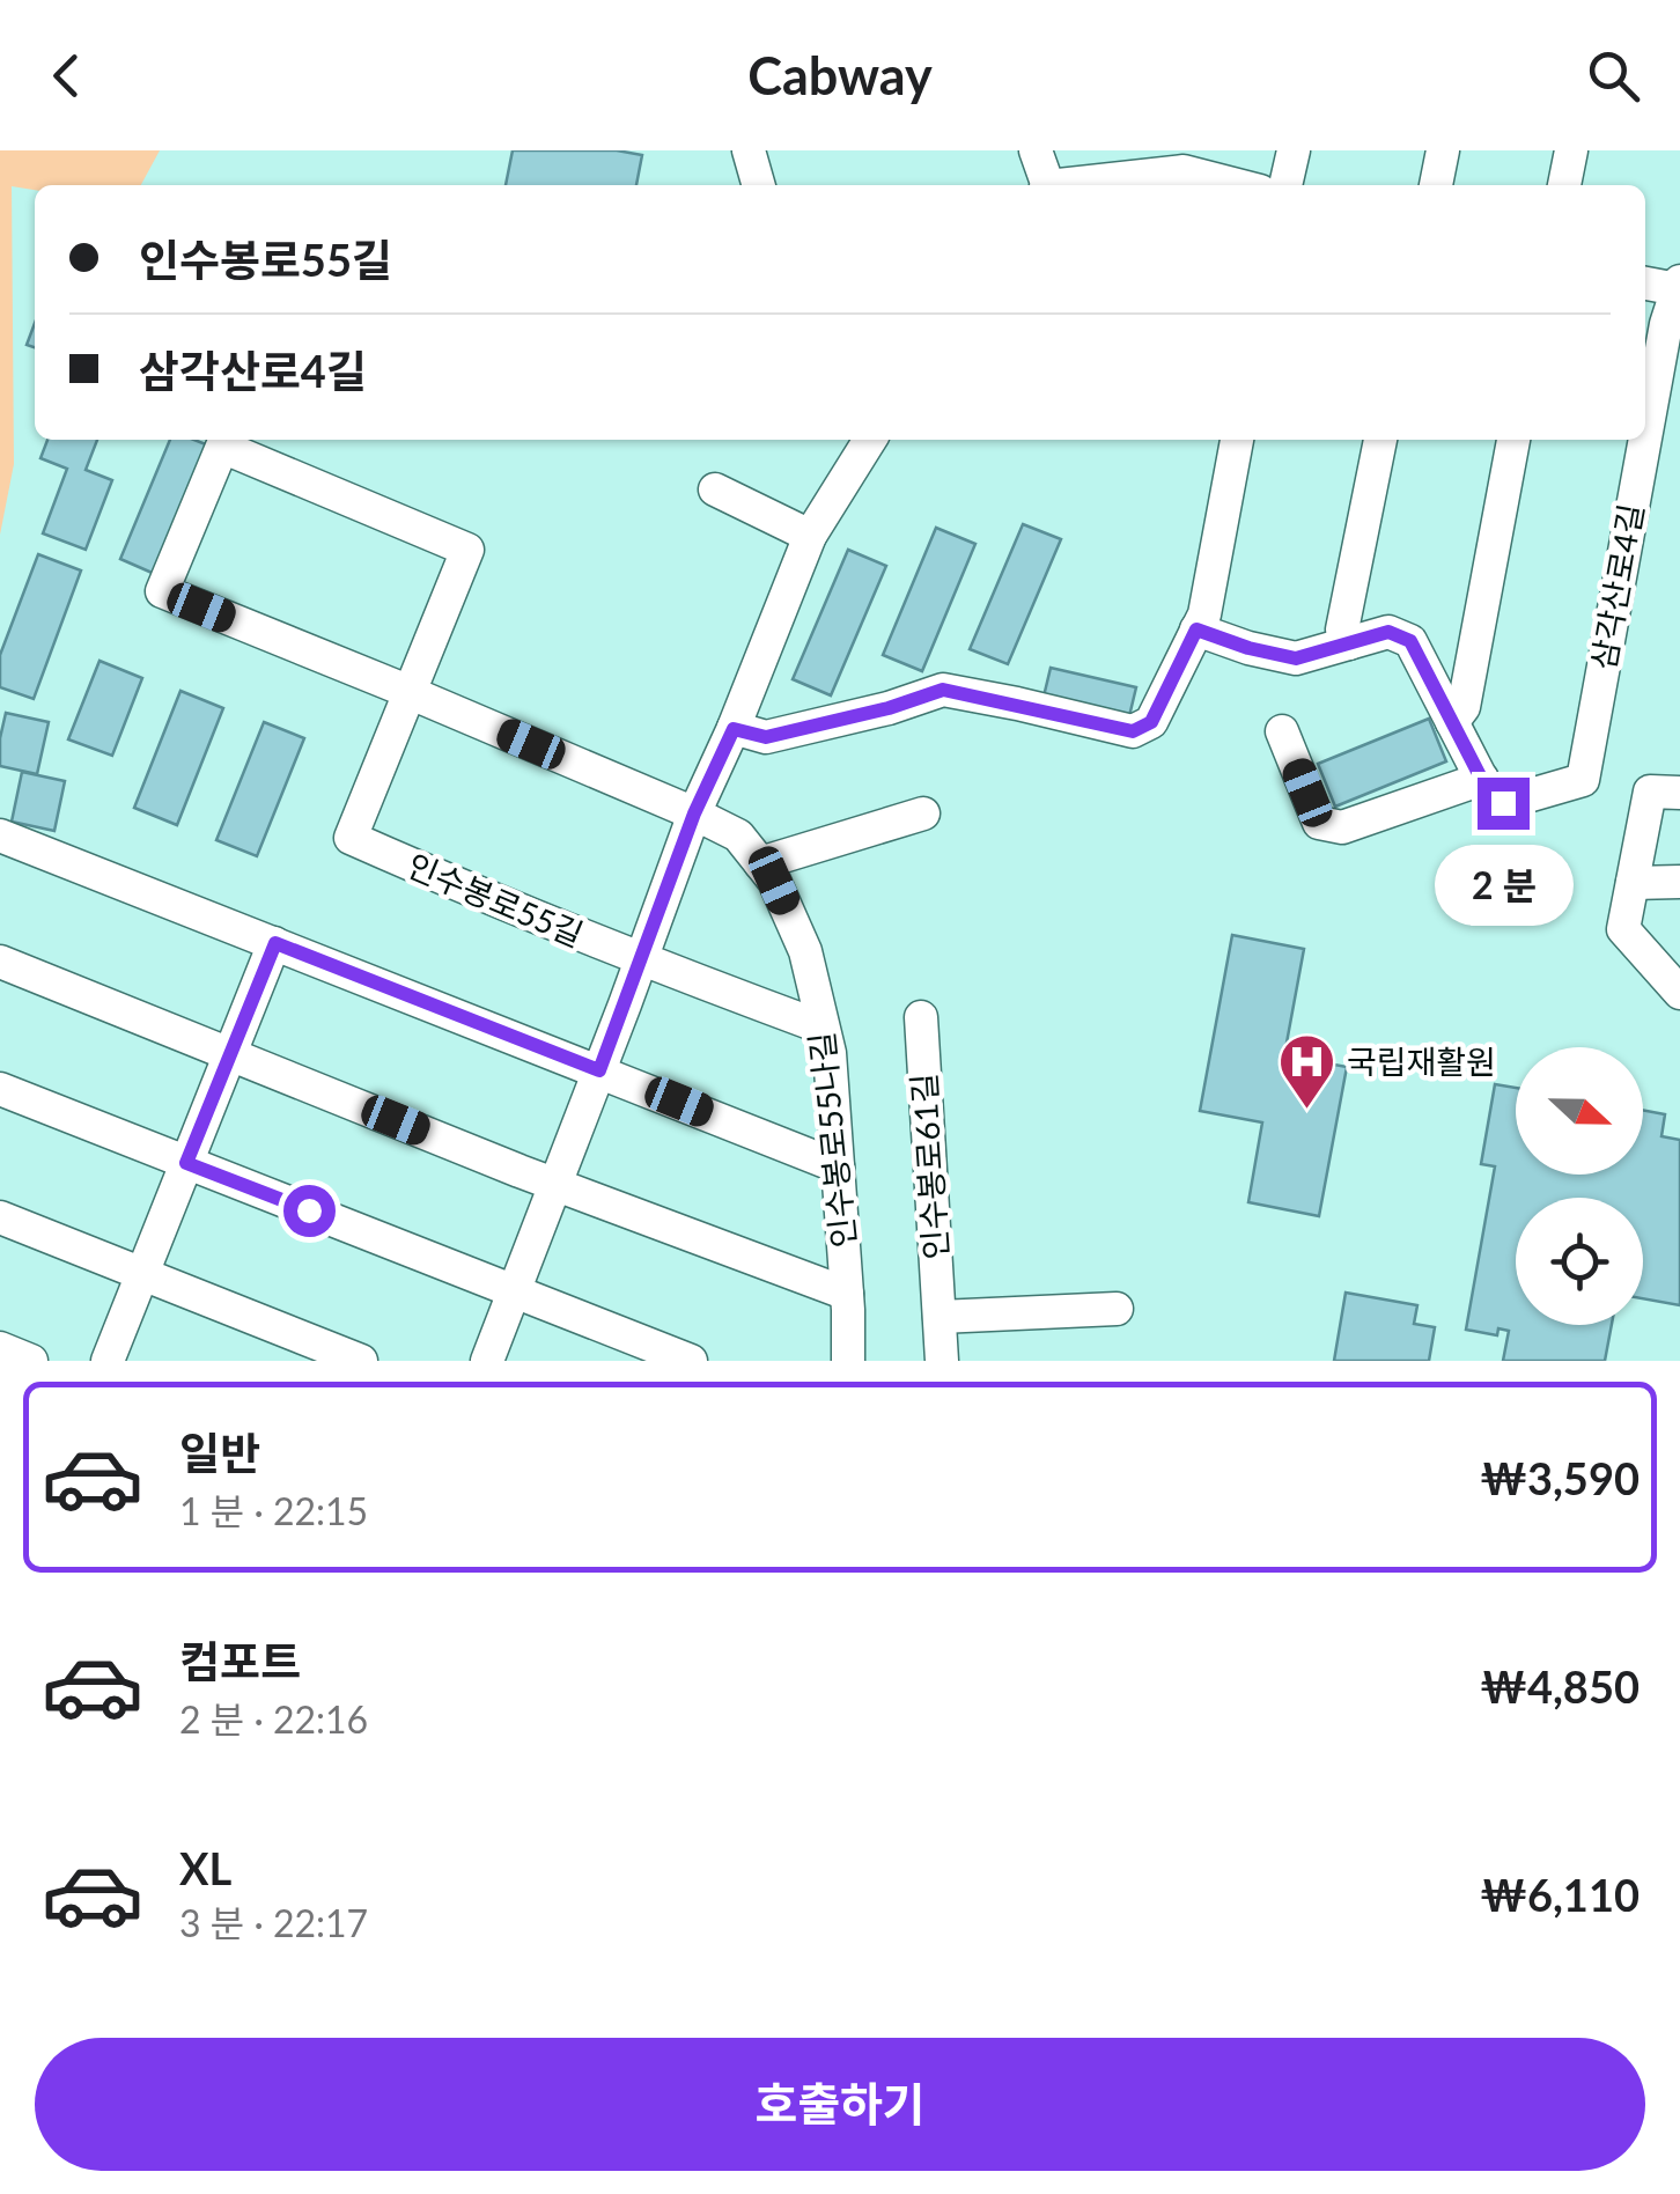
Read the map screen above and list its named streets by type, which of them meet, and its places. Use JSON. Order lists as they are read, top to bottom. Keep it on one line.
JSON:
{"streets":{"street":["삼각산로4길","인수봉로55길","인수봉로55나길","인수봉로61길"]},"crossings":[["인수봉로55길","인수봉로55나길"]],"places":{"hospital":["국립재활원"]},"north":"right","page":{"header":"Cabway","banner":["인수봉로55길","삼각산로4길"],"bubble":"2 분","list":[{"name":"일반","note":"1 분 · 22:15","value":"₩3,590"},{"name":"컴포트","note":"2 분 · 22:16","value":"₩4,850"},{"name":"XL","note":"3 분 · 22:17","value":"₩6,110"}],"buttons":"호출하기"}}
